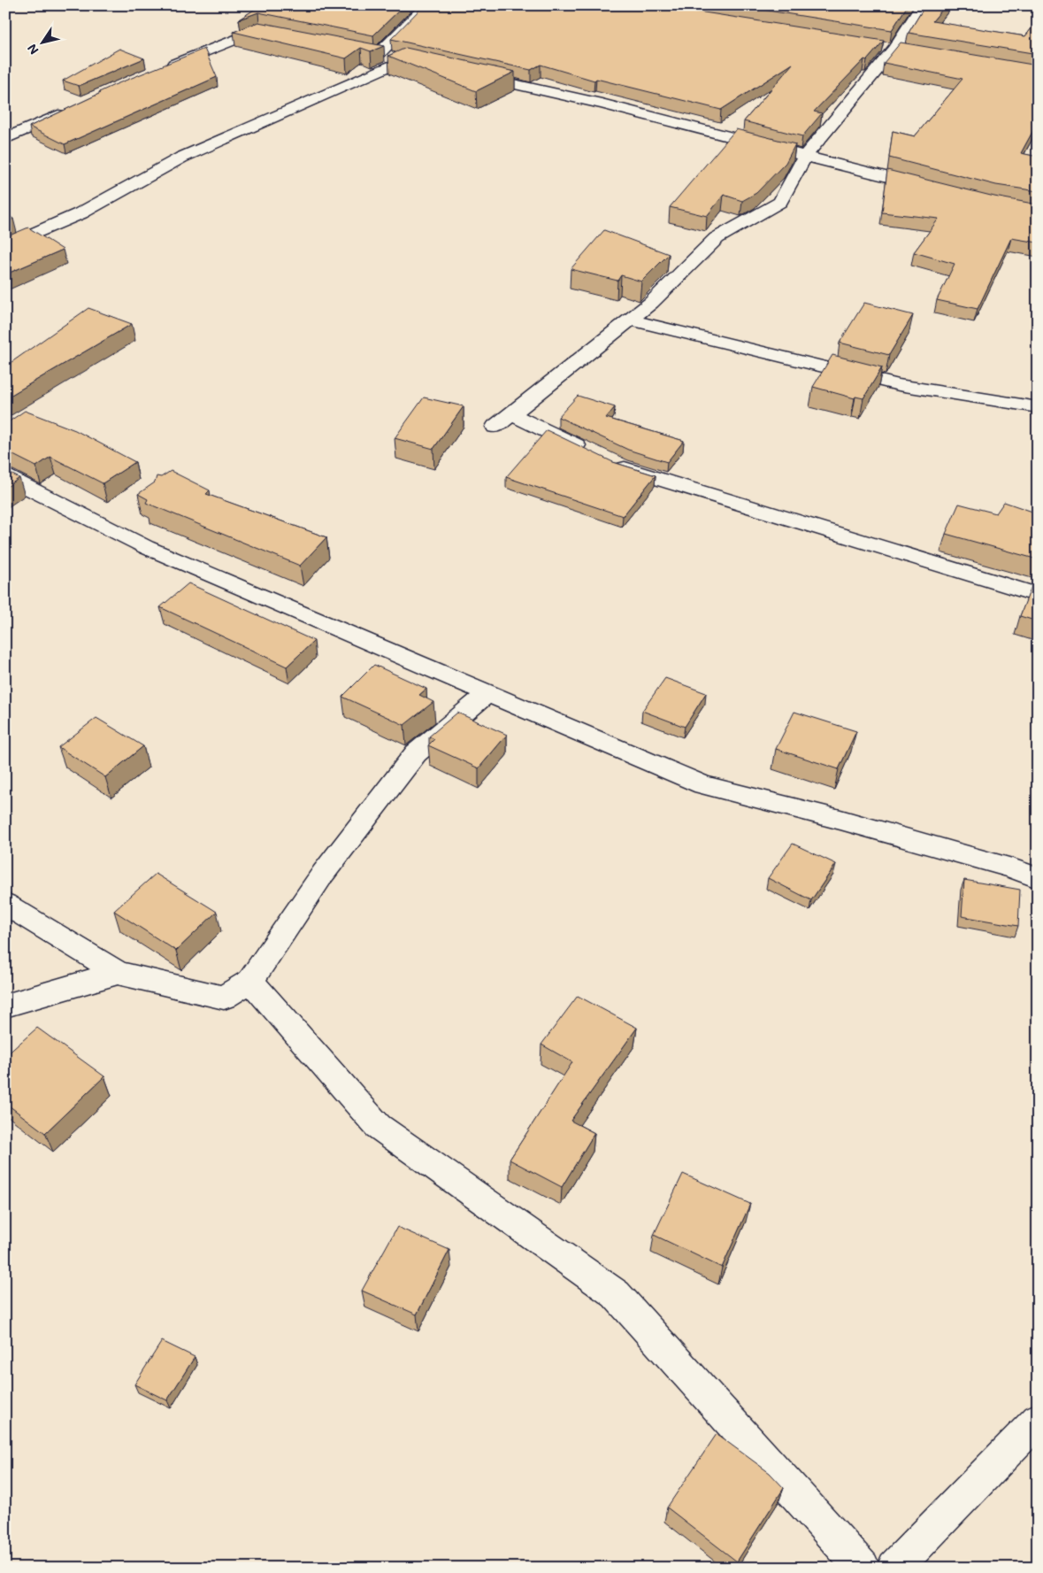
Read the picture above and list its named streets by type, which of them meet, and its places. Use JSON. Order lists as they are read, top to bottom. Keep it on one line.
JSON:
{"north":"bottom left"}
